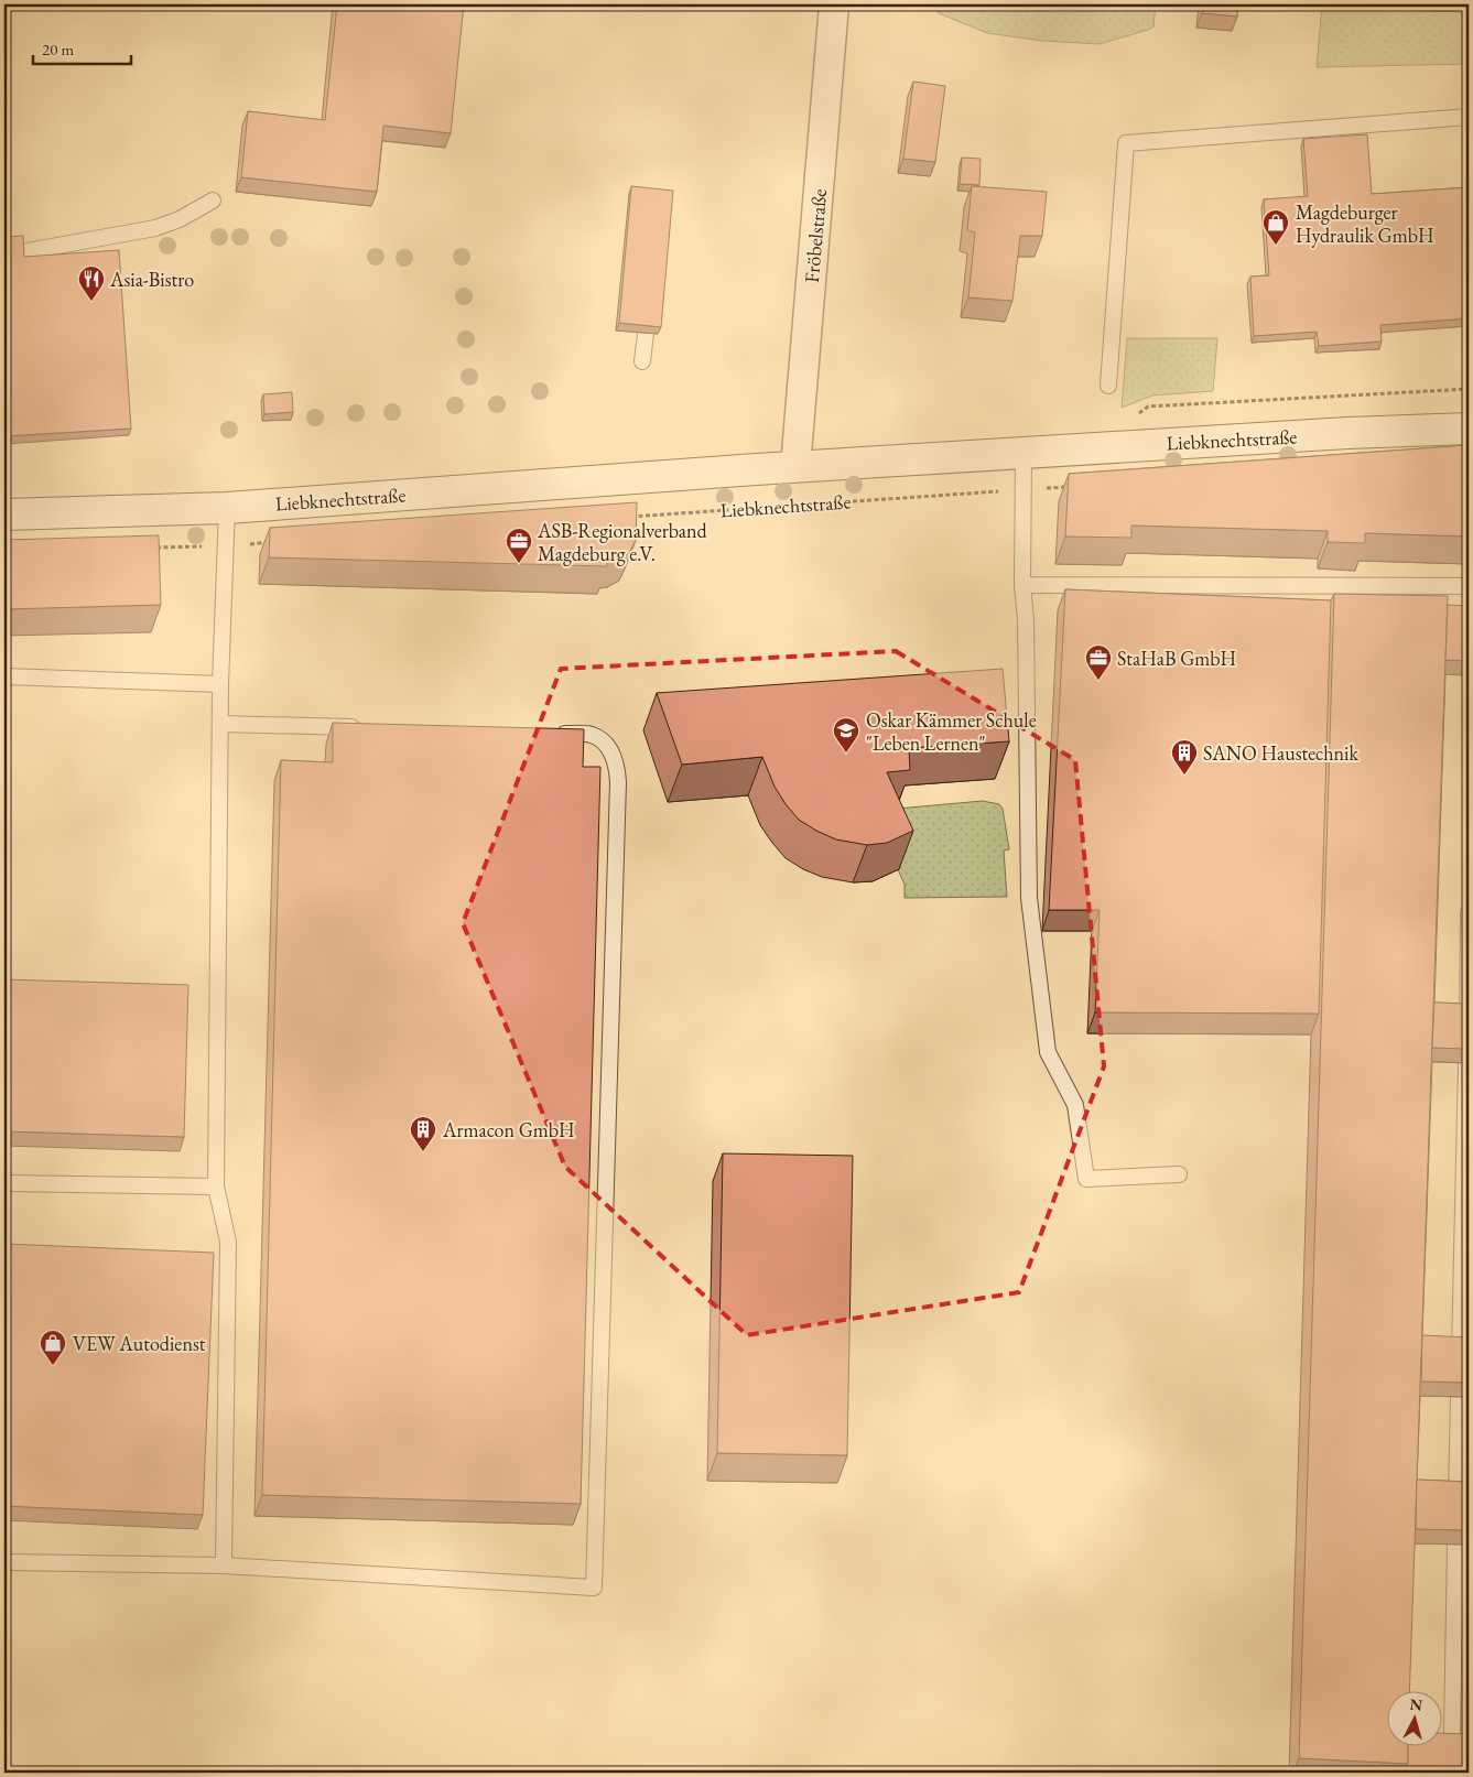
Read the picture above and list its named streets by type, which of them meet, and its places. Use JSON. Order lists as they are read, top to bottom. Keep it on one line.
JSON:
{"streets":{"street":["Fröbelstraße","Liebknechtstraße"]},"crossings":[["Fröbelstraße","Liebknechtstraße"]],"places":{"shop":["Magdeburger Hydraulik GmbH","VEW Autodienst"],"restaurant":["Asia-Bistro"],"office":["ASB-Regionalverband Magdeburg e.V.","StaHaB GmbH"],"school or university":["Oskar Kämmer Schule \"Leben Lernen\""],"building":["SANO Haustechnik","Armacon GmbH"]},"scale_bar":"20 m","north":"top"}
